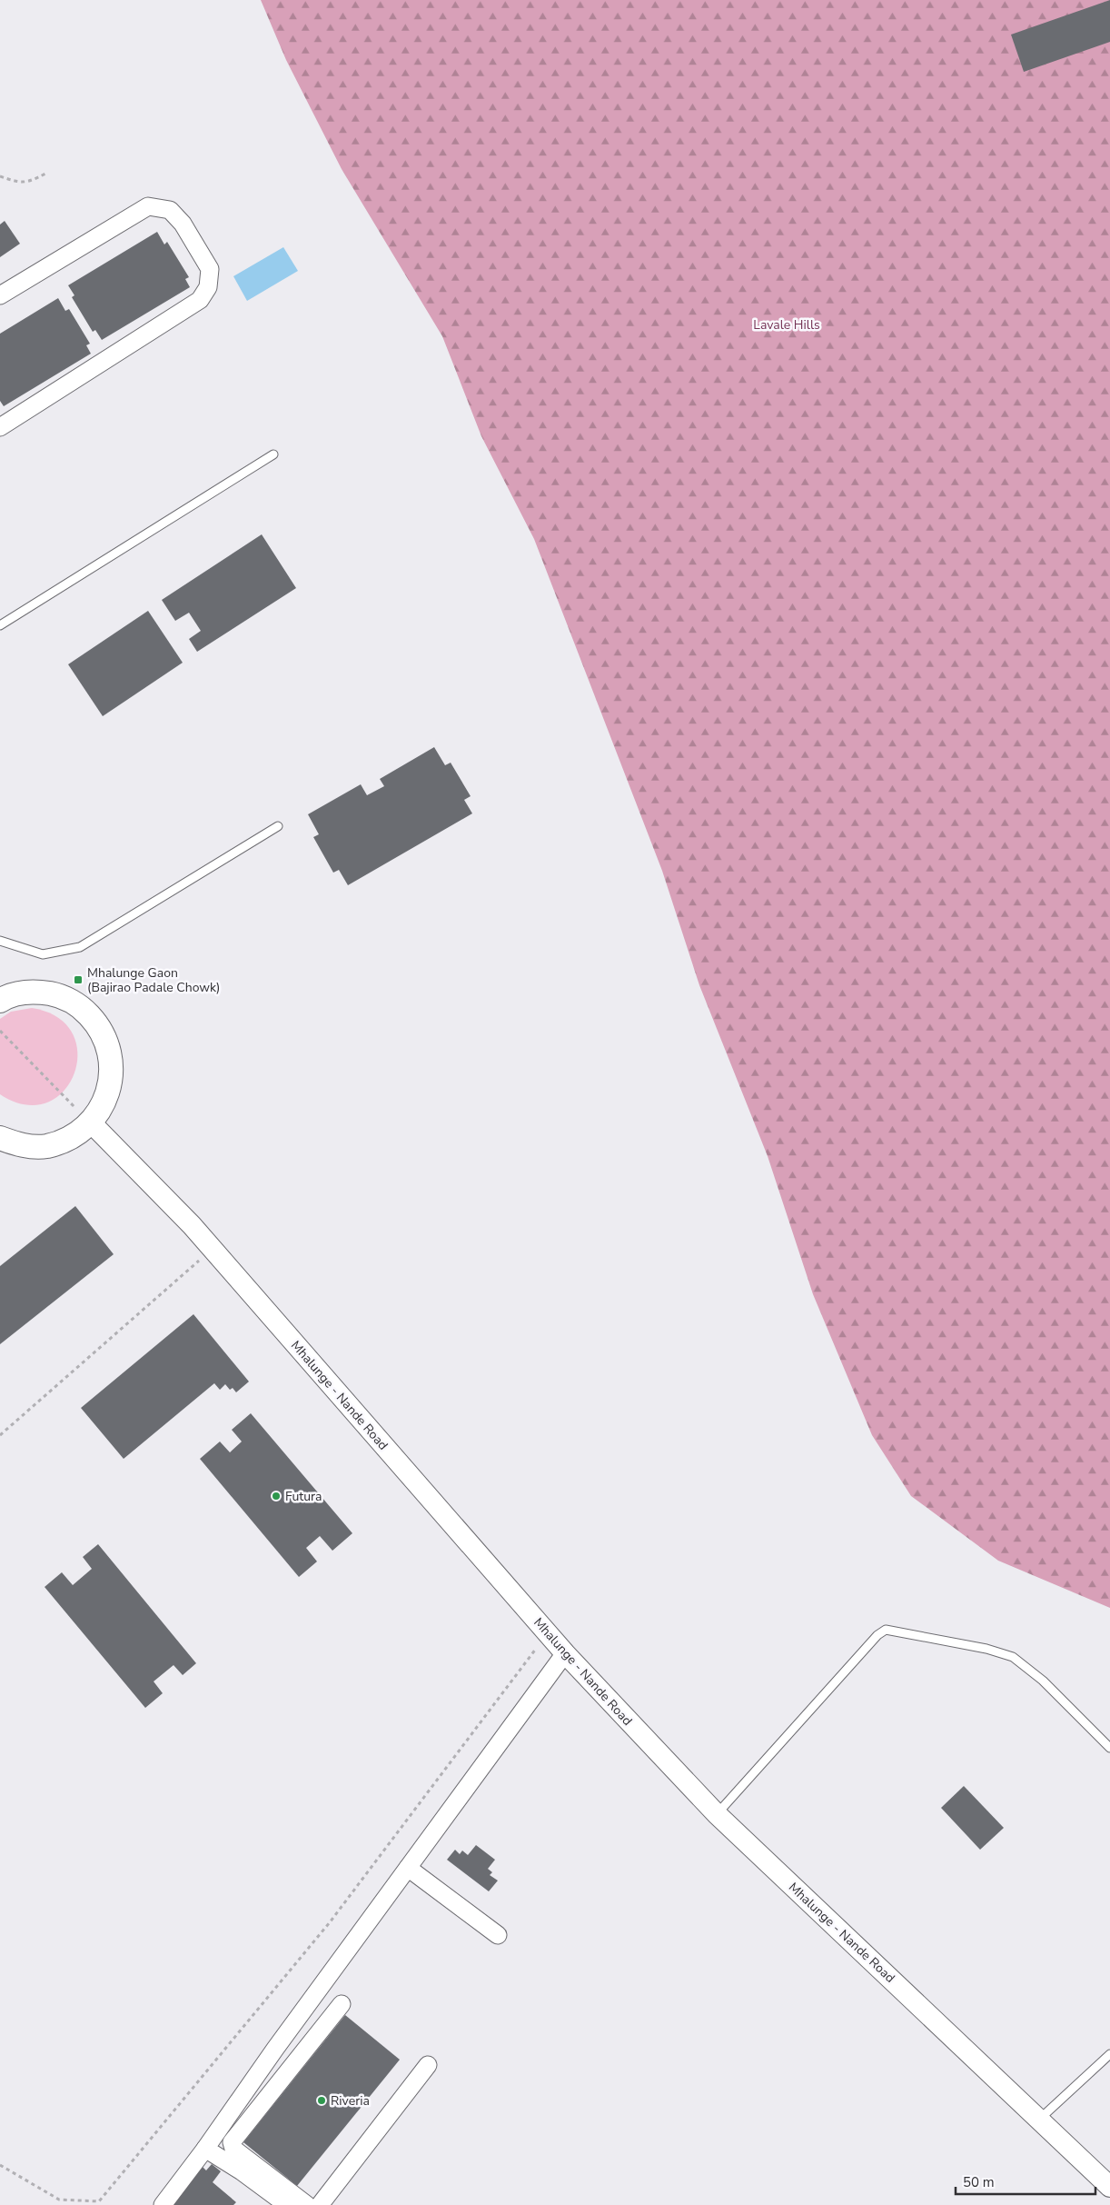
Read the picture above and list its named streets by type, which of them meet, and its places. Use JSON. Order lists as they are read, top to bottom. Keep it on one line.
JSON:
{"streets":{"street":["Mhalunge - Nande Road"]},"parks":["Lavale Hills"],"places":{"transit":["Mhalunge Gaon (Bajirao Padale Chowk)"],"other":["Futura","Riveria"]},"scale_bar":"50 m"}
